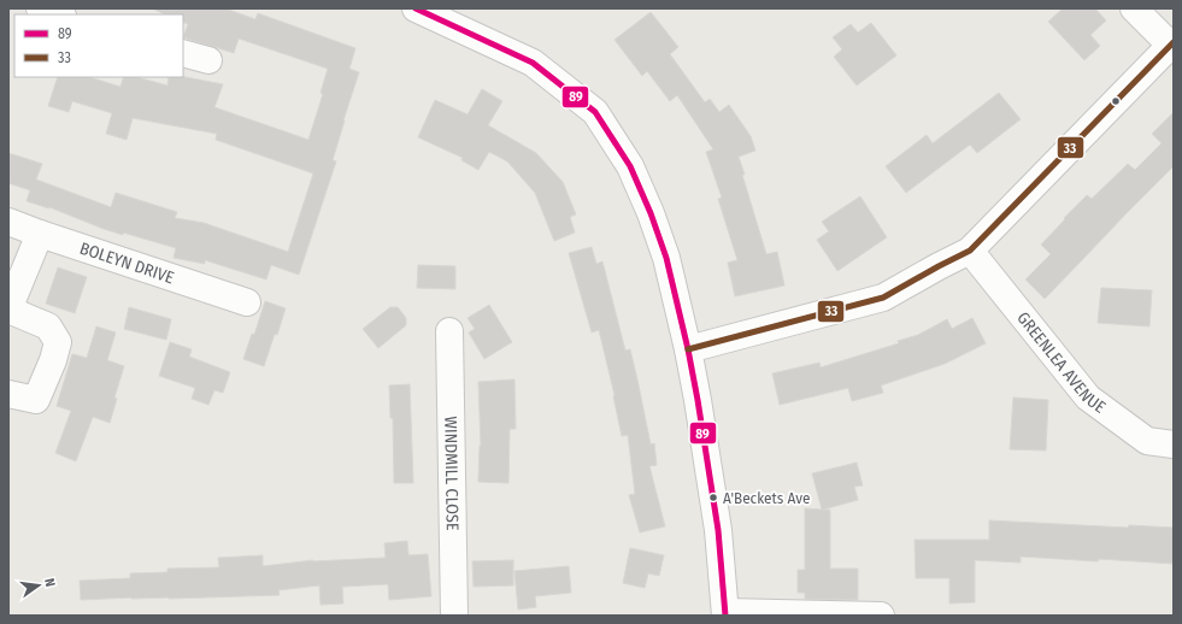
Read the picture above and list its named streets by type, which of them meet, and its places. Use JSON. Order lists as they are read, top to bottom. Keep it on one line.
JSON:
{"streets":{"street":["BOLEYN DRIVE","GREENLEA AVENUE","WINDMILL CLOSE"]},"places":["A'Beckets Ave"],"lines":["transit line 89","transit line 33"],"legend":["89","33"],"north":"right"}
